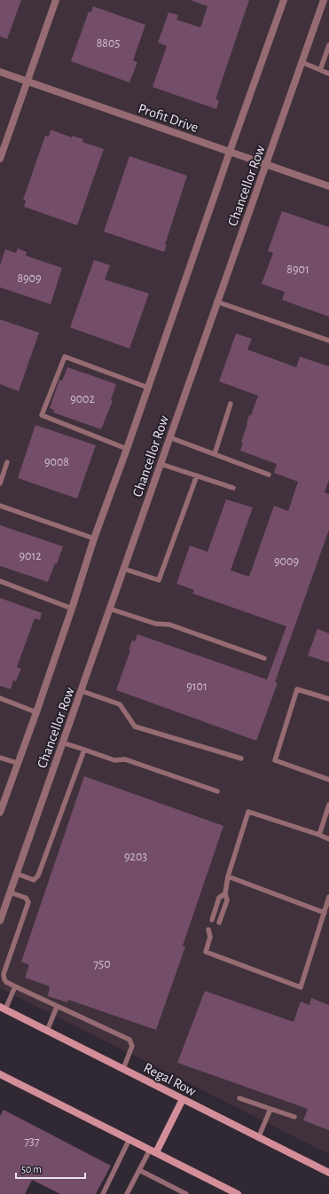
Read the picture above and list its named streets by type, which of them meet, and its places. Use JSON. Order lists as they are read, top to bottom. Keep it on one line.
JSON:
{"streets":{"main road":["Regal Row"],"street":["Profit Drive","Chancellor Row"]},"crossings":[["Profit Drive","Chancellor Row"]],"house_numbers":["8805","8901","8909","9002","9008","9012","9009","9101","9203","750","737"],"scale_bar":"50 m"}
